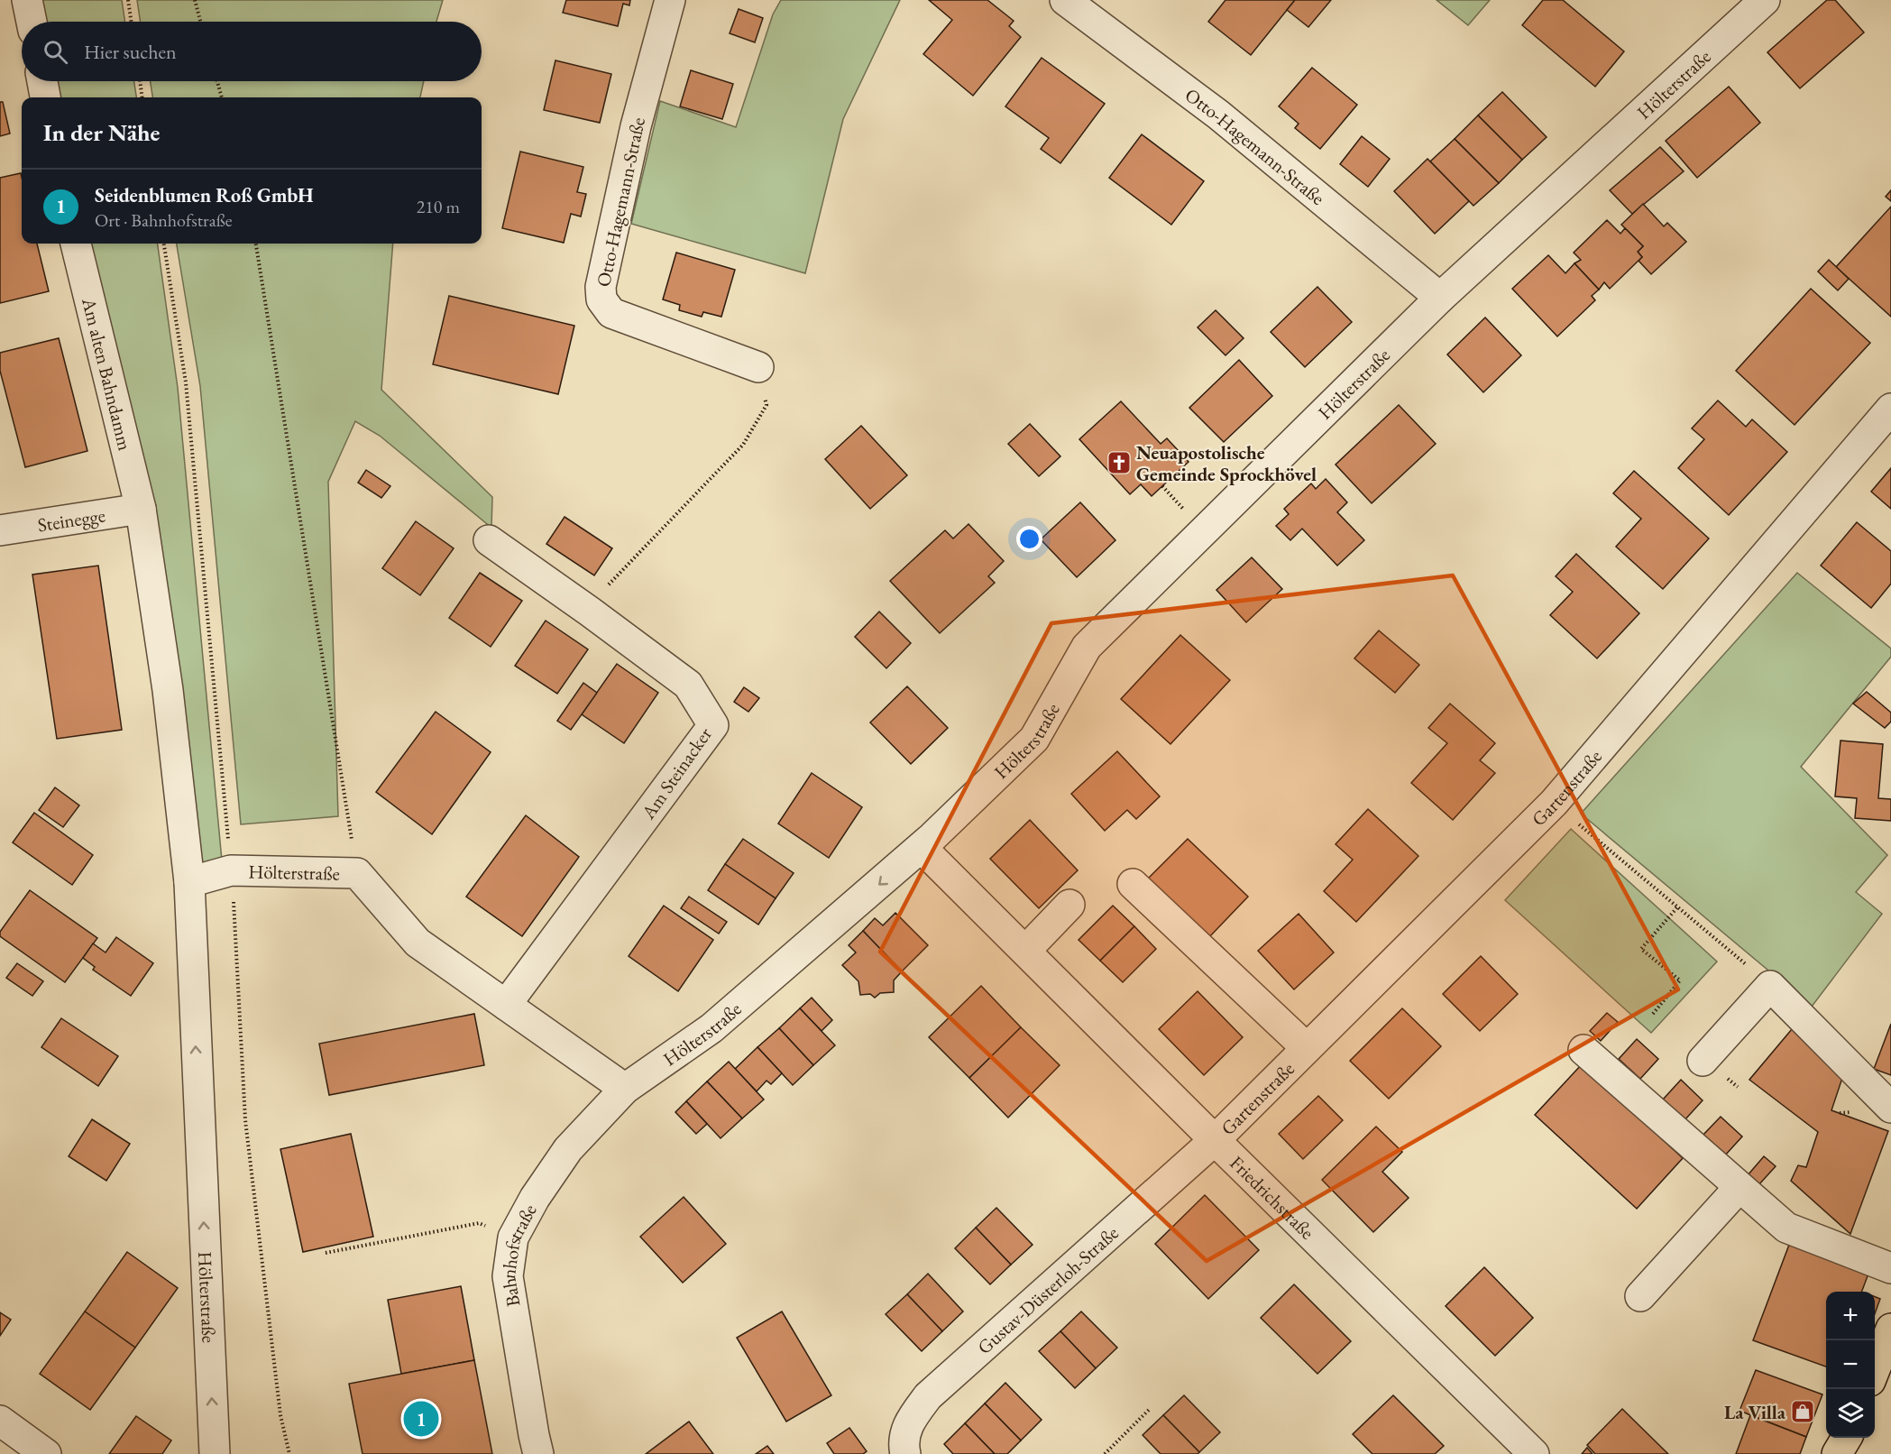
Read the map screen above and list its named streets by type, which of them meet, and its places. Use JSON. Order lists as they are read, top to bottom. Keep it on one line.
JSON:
{"streets":{"street":["Hölterstraße","Otto-Hagemann-Straße","Am alten Bahndamm","Steinegge","Am Steinacker","Gartenstraße","Friedrichstraße","Bahnhofstraße","Gustav-Düsterloh-Straße"]},"crossings":[["Hölterstraße","Otto-Hagemann-Straße"],["Hölterstraße","Am alten Bahndamm"],["Hölterstraße","Steinegge"],["Hölterstraße","Am Steinacker"],["Hölterstraße","Friedrichstraße"],["Hölterstraße","Bahnhofstraße"],["Am alten Bahndamm","Steinegge"],["Gartenstraße","Friedrichstraße"],["Gartenstraße","Gustav-Düsterloh-Straße"],["Friedrichstraße","Gustav-Düsterloh-Straße"]],"places":{"church":["Neuapostolische Gemeinde Sprockhövel"],"shop":["La Villa"]},"page":{"search":"Hier suchen","heading":"In der Nähe","list":[{"mark":"1","name":"Seidenblumen Roß GmbH","note":"Ort · Bahnhofstraße","value":"210 m"}],"map_buttons":["+","−"],"pins":"1"}}
